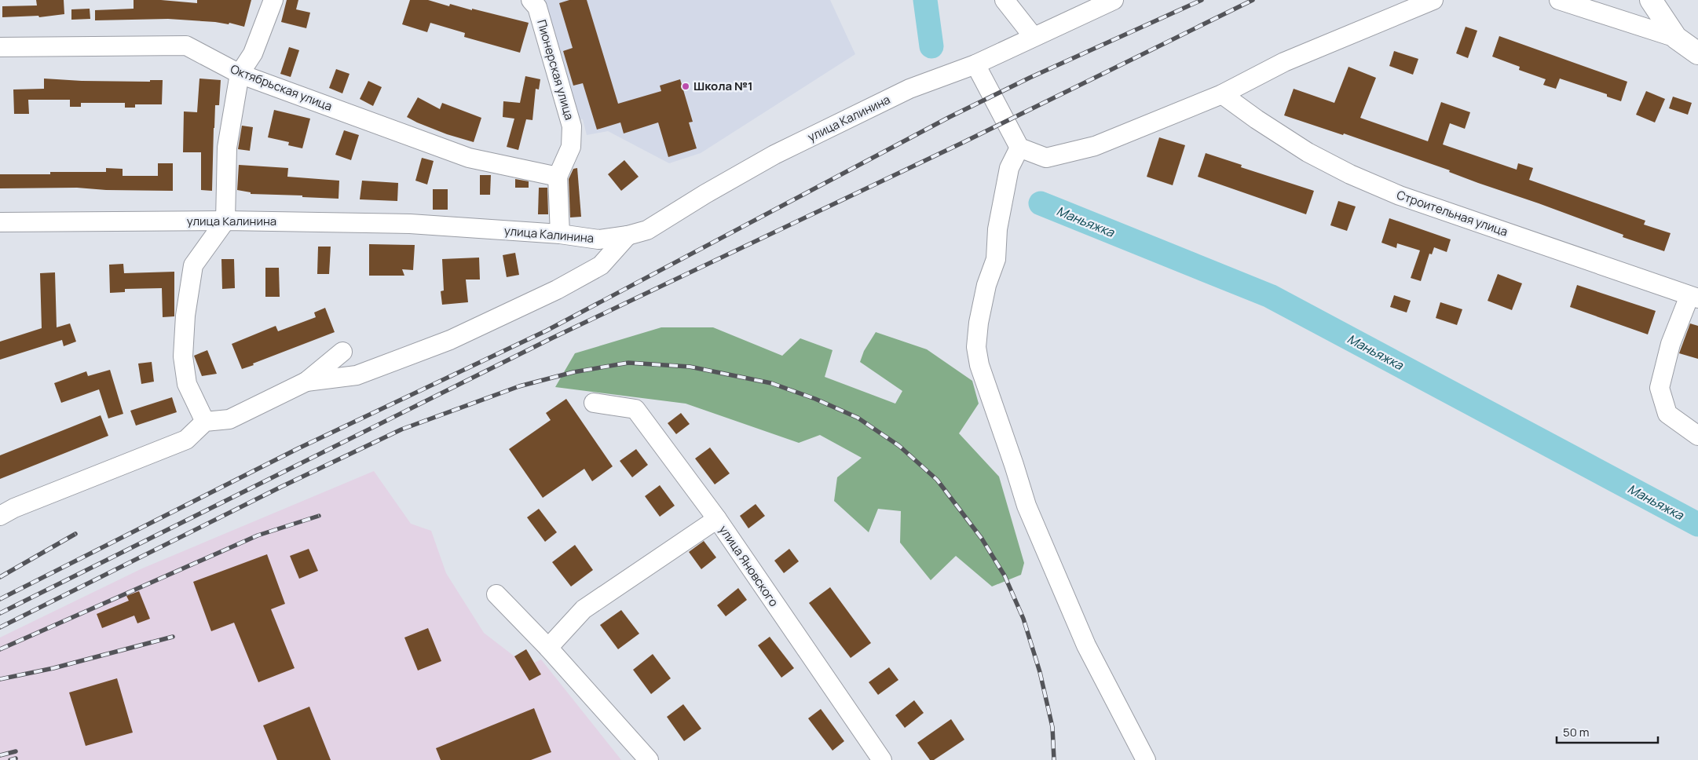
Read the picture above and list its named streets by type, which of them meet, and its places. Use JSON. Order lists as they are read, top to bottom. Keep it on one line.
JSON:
{"streets":{"street":["Пионерская улица","Октябрьская улица","улица Калинина","Строительная улица","улица Яновского"]},"crossings":[["Пионерская улица","Октябрьская улица"],["Пионерская улица","улица Калинина"]],"water":["Маньяжка"],"places":["Школа №1"],"scale_bar":"50 m"}
